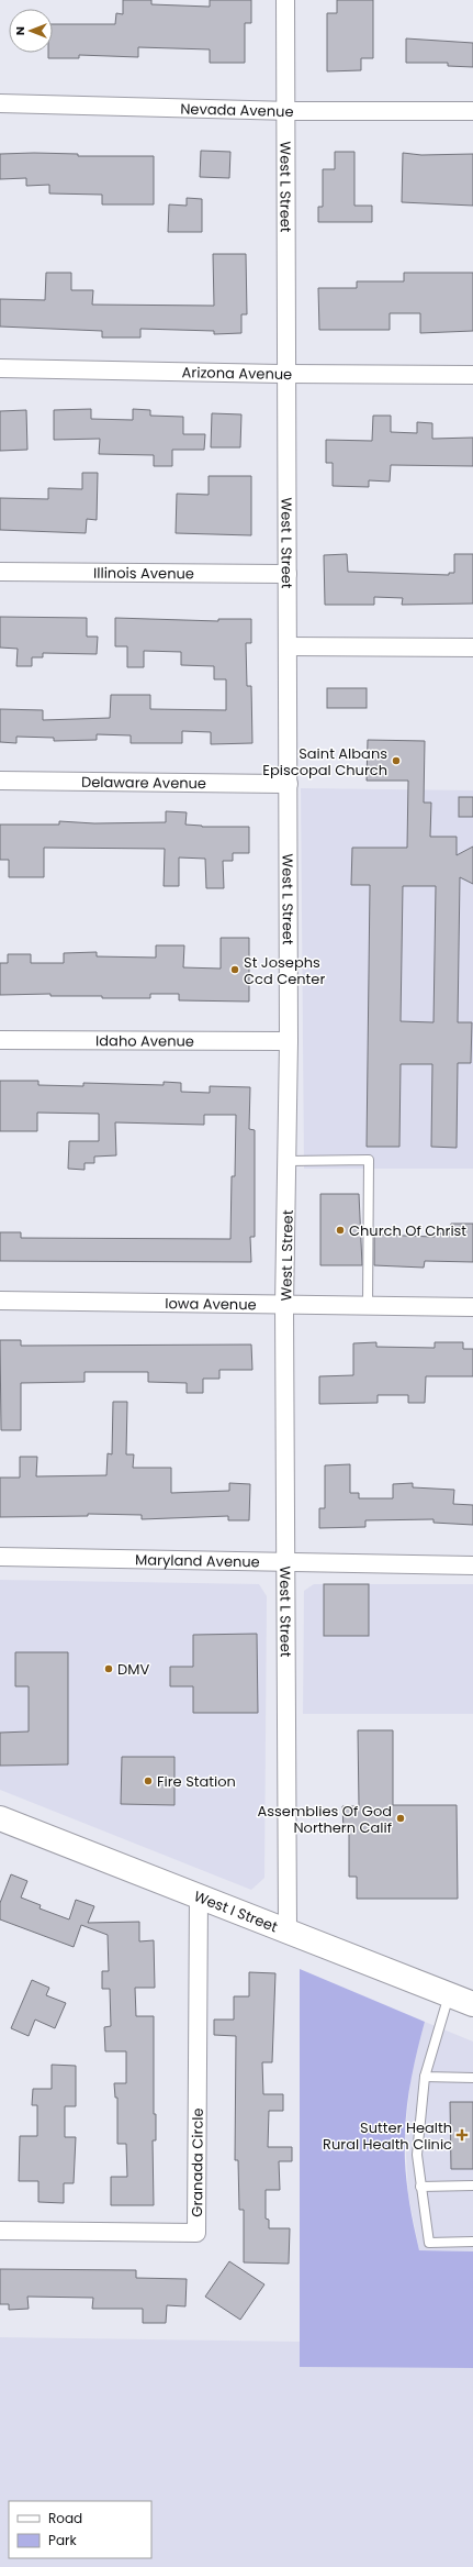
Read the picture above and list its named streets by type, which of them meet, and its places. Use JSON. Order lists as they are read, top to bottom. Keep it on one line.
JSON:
{"streets":{"street":["Nevada Avenue","West L Street","Arizona Avenue","Illinois Avenue","Delaware Avenue","Idaho Avenue","Iowa Avenue","Maryland Avenue","West I Street","Granada Circle"]},"crossings":[["Nevada Avenue","West L Street"],["West L Street","Arizona Avenue"],["West L Street","Illinois Avenue"],["West L Street","Delaware Avenue"],["West L Street","Idaho Avenue"],["West L Street","Iowa Avenue"],["West L Street","Maryland Avenue"],["West L Street","West I Street"],["West I Street","Granada Circle"]],"places":{"other":["Saint Albans Episcopal Church","St Josephs Ccd Center","Church Of Christ","DMV","Fire Station","Assemblies Of God Northern Calif"],"health":["Sutter Health Rural Health Clinic"]},"legend":["Road","Park"],"north":"left"}
